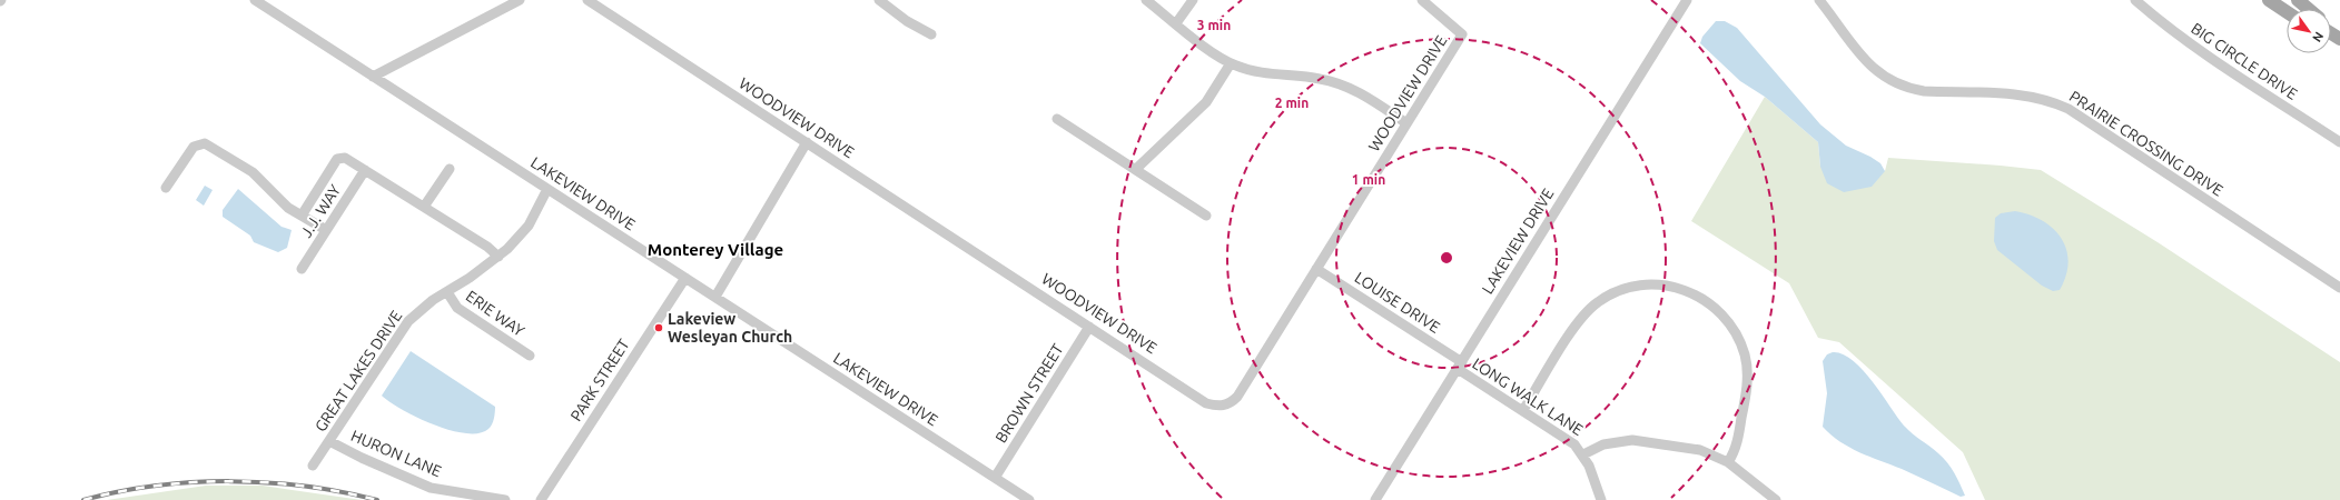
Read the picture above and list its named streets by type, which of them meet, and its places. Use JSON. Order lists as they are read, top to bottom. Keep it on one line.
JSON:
{"streets":{"street":["BIG CIRCLE DRIVE","WOODVIEW DRIVE","PRAIRIE CROSSING DRIVE","LAKEVIEW DRIVE","J.J. WAY","LOUISE DRIVE","ERIE WAY","GREAT LAKES DRIVE","PARK STREET","BROWN STREET","LONG WALK LANE","HURON LANE"]},"crossings":[["WOODVIEW DRIVE","LOUISE DRIVE"],["WOODVIEW DRIVE","BROWN STREET"],["LAKEVIEW DRIVE","LOUISE DRIVE"],["LAKEVIEW DRIVE","GREAT LAKES DRIVE"],["LAKEVIEW DRIVE","PARK STREET"],["LAKEVIEW DRIVE","BROWN STREET"],["LAKEVIEW DRIVE","LONG WALK LANE"],["LOUISE DRIVE","LONG WALK LANE"],["ERIE WAY","GREAT LAKES DRIVE"],["GREAT LAKES DRIVE","HURON LANE"]],"districts":["Monterey Village"],"places":["Lakeview Wesleyan Church"],"north":"bottom right","rings":["3 min","2 min","1 min"]}
